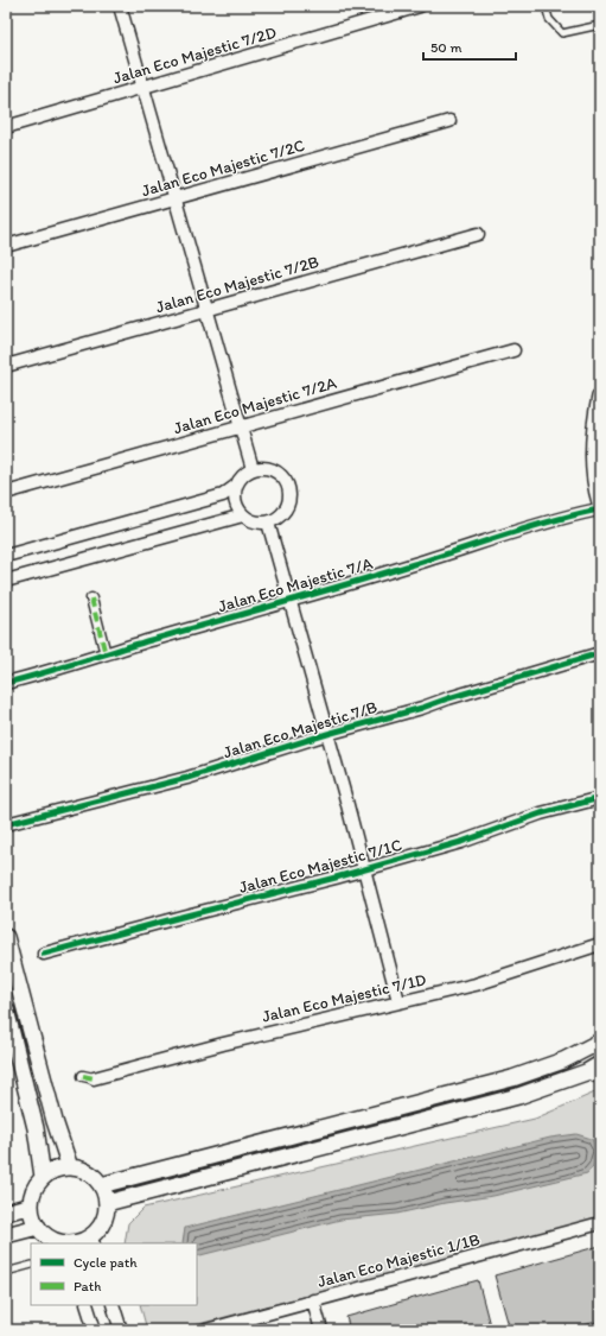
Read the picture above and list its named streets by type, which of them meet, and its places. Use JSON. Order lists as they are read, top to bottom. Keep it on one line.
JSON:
{"streets":{"street":["Jalan Eco Majestic 7/2D","Jalan Eco Majestic 7/2C","Jalan Eco Majestic 7/2B","Jalan Eco Majestic 7/2A","Jalan Eco Majestic 7/A","Jalan Eco Majestic 7/B","Jalan Eco Majestic 7/1C","Jalan Eco Majestic 7/1D","Jalan Eco Majestic 1/1B"]},"legend":["Cycle path","Path"],"scale_bar":"50 m"}
